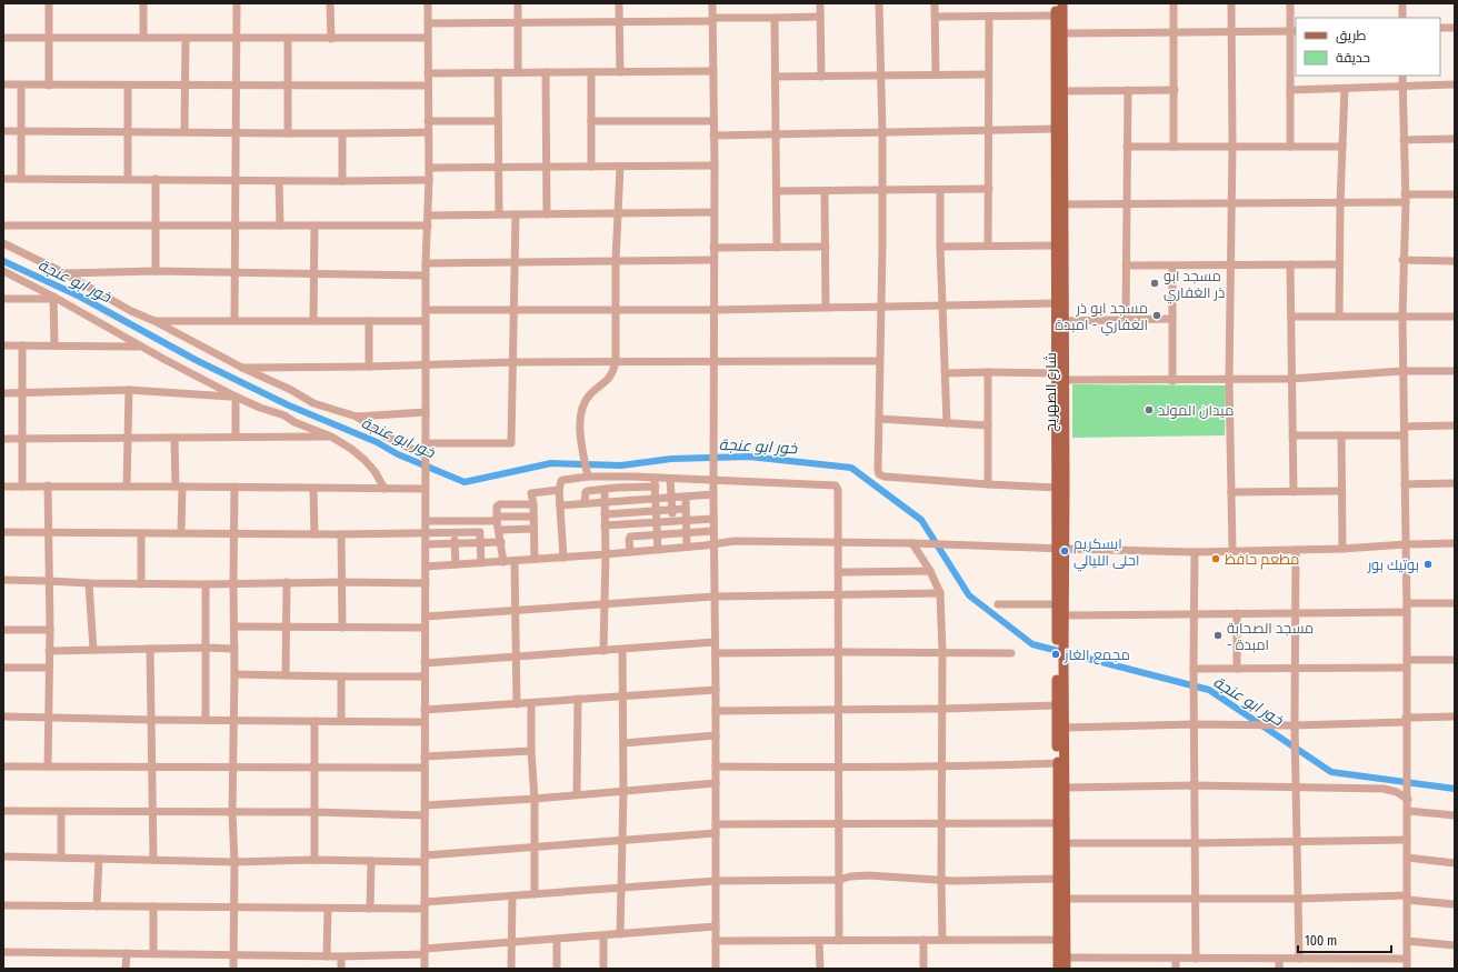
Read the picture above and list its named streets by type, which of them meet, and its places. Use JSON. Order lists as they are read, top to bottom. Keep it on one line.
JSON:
{"streets":{"main road":["شارع الصهريج"]},"water":["خور ابو عنجة"],"places":["مسجد ابو ذر الغفاري","مسجد ابو ذر الغفاري - امبدة","ميدان المولد","ايسكريم احلى الليالي","مطعم حافظ","بوتيك بور","مسجد الصحابة - امبدة","مجمع الغاز"],"legend":["طريق","حديقة"],"scale_bar":"100 m"}
